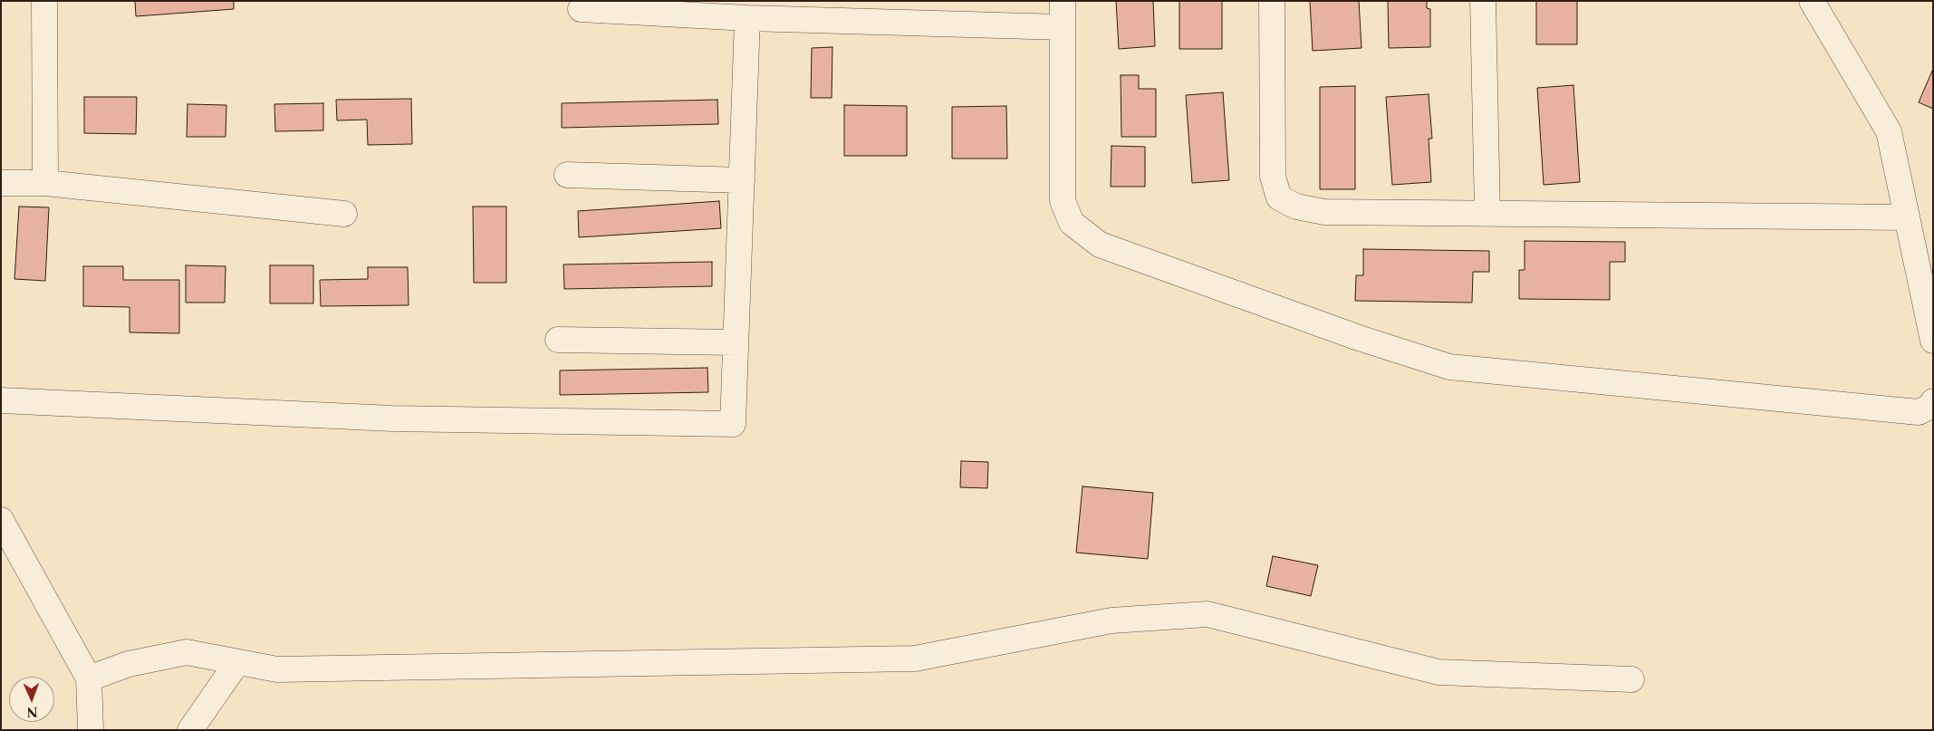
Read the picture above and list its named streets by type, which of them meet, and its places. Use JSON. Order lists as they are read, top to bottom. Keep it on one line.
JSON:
{"north":"bottom"}
